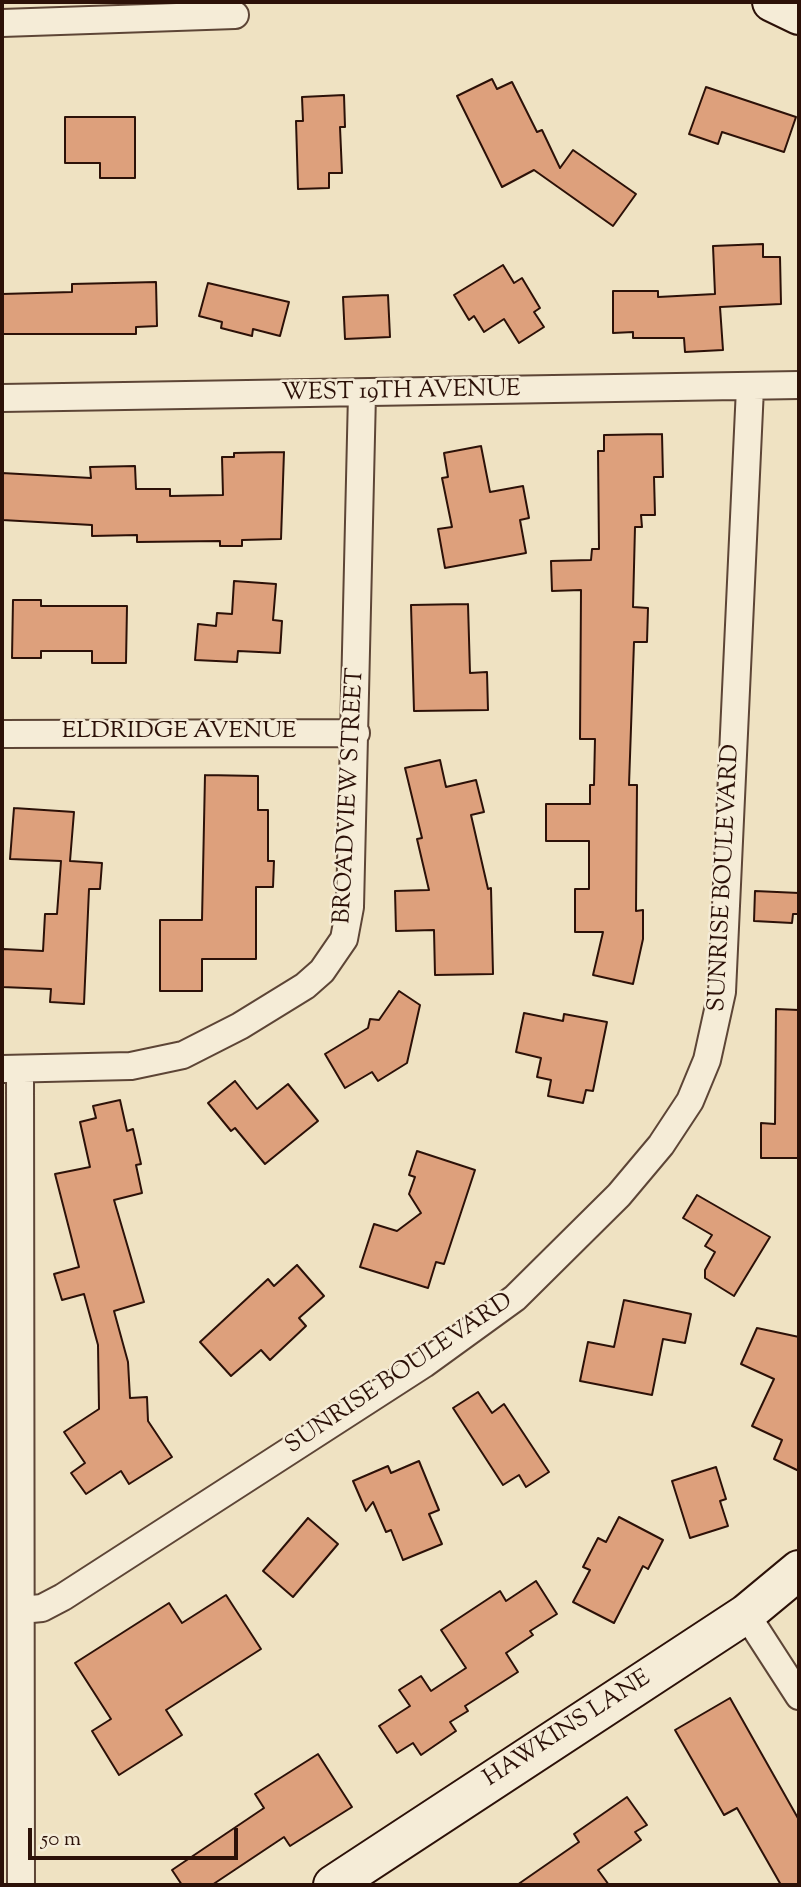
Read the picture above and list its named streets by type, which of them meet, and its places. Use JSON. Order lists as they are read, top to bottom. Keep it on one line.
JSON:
{"streets":{"street":["WEST 19TH AVENUE","ELDRIDGE AVENUE","BROADVIEW STREET","SUNRISE BOULEVARD","HAWKINS LANE"]},"crossings":[["WEST 19TH AVENUE","BROADVIEW STREET"],["WEST 19TH AVENUE","SUNRISE BOULEVARD"],["ELDRIDGE AVENUE","BROADVIEW STREET"],["BROADVIEW STREET","SUNRISE BOULEVARD"]],"scale_bar":"50 m"}
